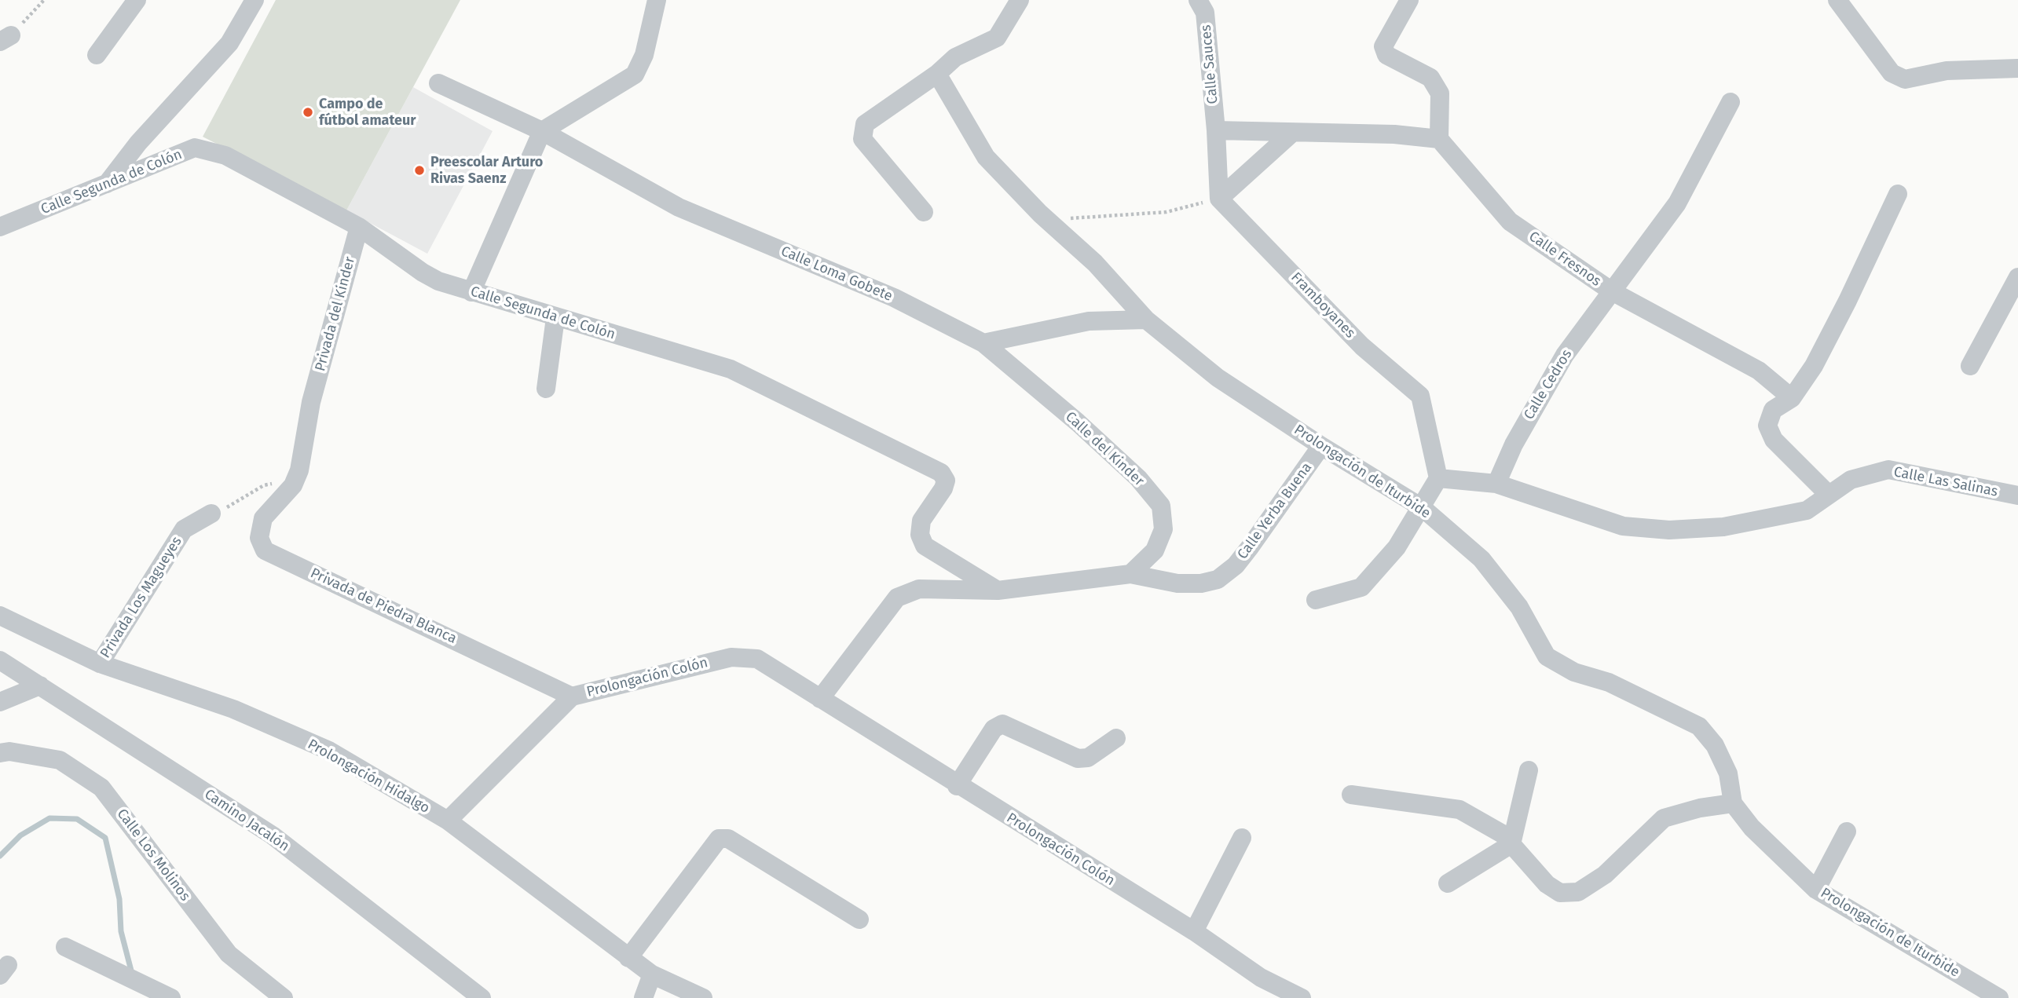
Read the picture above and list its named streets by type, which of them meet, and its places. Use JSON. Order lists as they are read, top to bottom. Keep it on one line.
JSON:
{"streets":{"street":["Calle Sauces","Calle Segunda de Colón","Calle Fresnos","Calle Loma Gobete","Framboyanes","Privada del Kinder","Calle Cedros","Calle del Kinder","Prolongación de Iturbide","Calle Las Salinas","Calle Yerba Buena","Privada Los Magueyes","Privada de Piedra Blanca","Prolongación Colón","Prolongación Hidalgo","Camino Jacalón","Calle Los Molinos"]},"crossings":[["Calle Segunda de Colón","Privada del Kinder"],["Calle Fresnos","Calle Cedros"],["Calle Loma Gobete","Calle del Kinder"],["Privada del Kinder","Privada de Piedra Blanca"],["Calle Cedros","Calle Las Salinas"],["Calle del Kinder","Calle Yerba Buena"],["Prolongación de Iturbide","Calle Yerba Buena"],["Privada Los Magueyes","Prolongación Hidalgo"],["Privada de Piedra Blanca","Prolongación Colón"],["Prolongación Colón","Prolongación Hidalgo"]],"places":["Campo de fútbol amateur","Preescolar Arturo Rivas Saenz"]}
